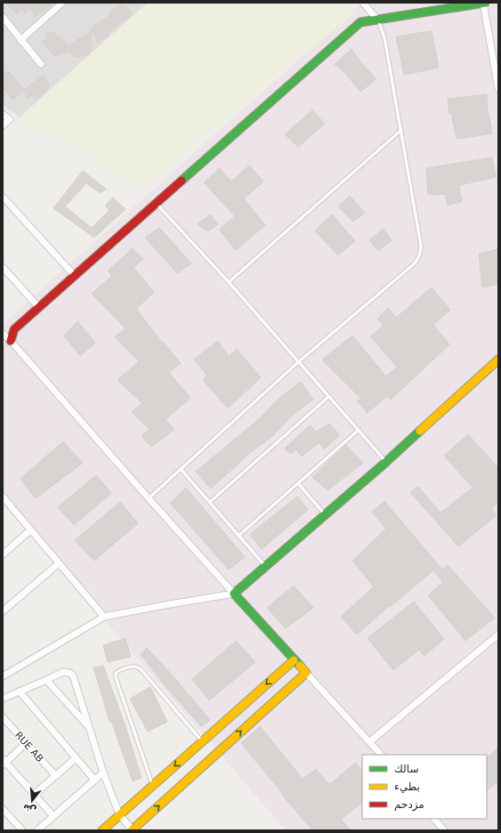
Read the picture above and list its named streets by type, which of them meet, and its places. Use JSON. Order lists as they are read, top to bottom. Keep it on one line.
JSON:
{"streets":{"street":["RUE AB"]},"legend":["سالك","بطيء","مزدحم"],"north":"bottom"}
